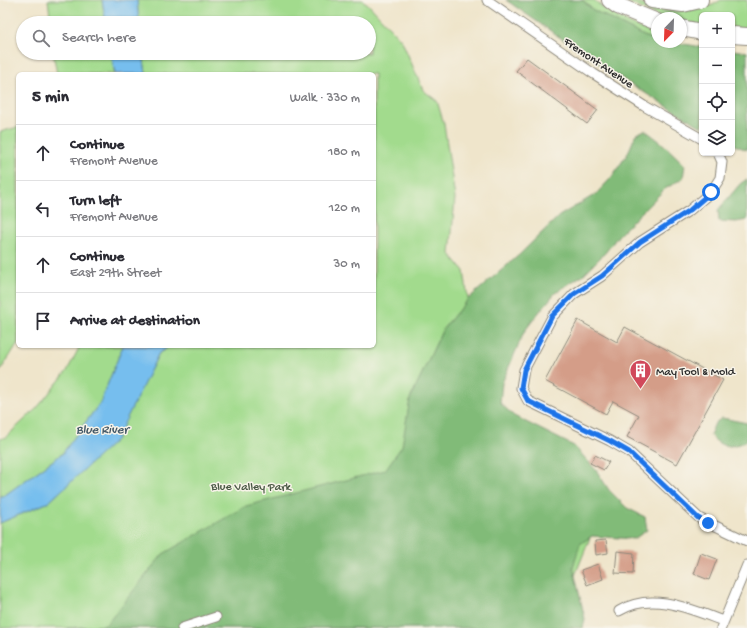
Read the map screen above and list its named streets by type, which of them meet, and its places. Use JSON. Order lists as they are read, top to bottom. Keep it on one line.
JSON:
{"streets":{"street":["Fremont Avenue"]},"water":["Blue River"],"parks":["Blue Valley Park"],"places":{"building":["May Tool & Mold"]},"north":"bottom left","page":{"map_buttons":["+","−"],"search":"Search here","heading":["5 min","Walk · 330 m"],"list":[["Continue","Fremont Avenue","180 m"],["Turn left","Fremont Avenue","120 m"],["Continue","East 29th Street","30 m"],"Arrive at destination"]}}
